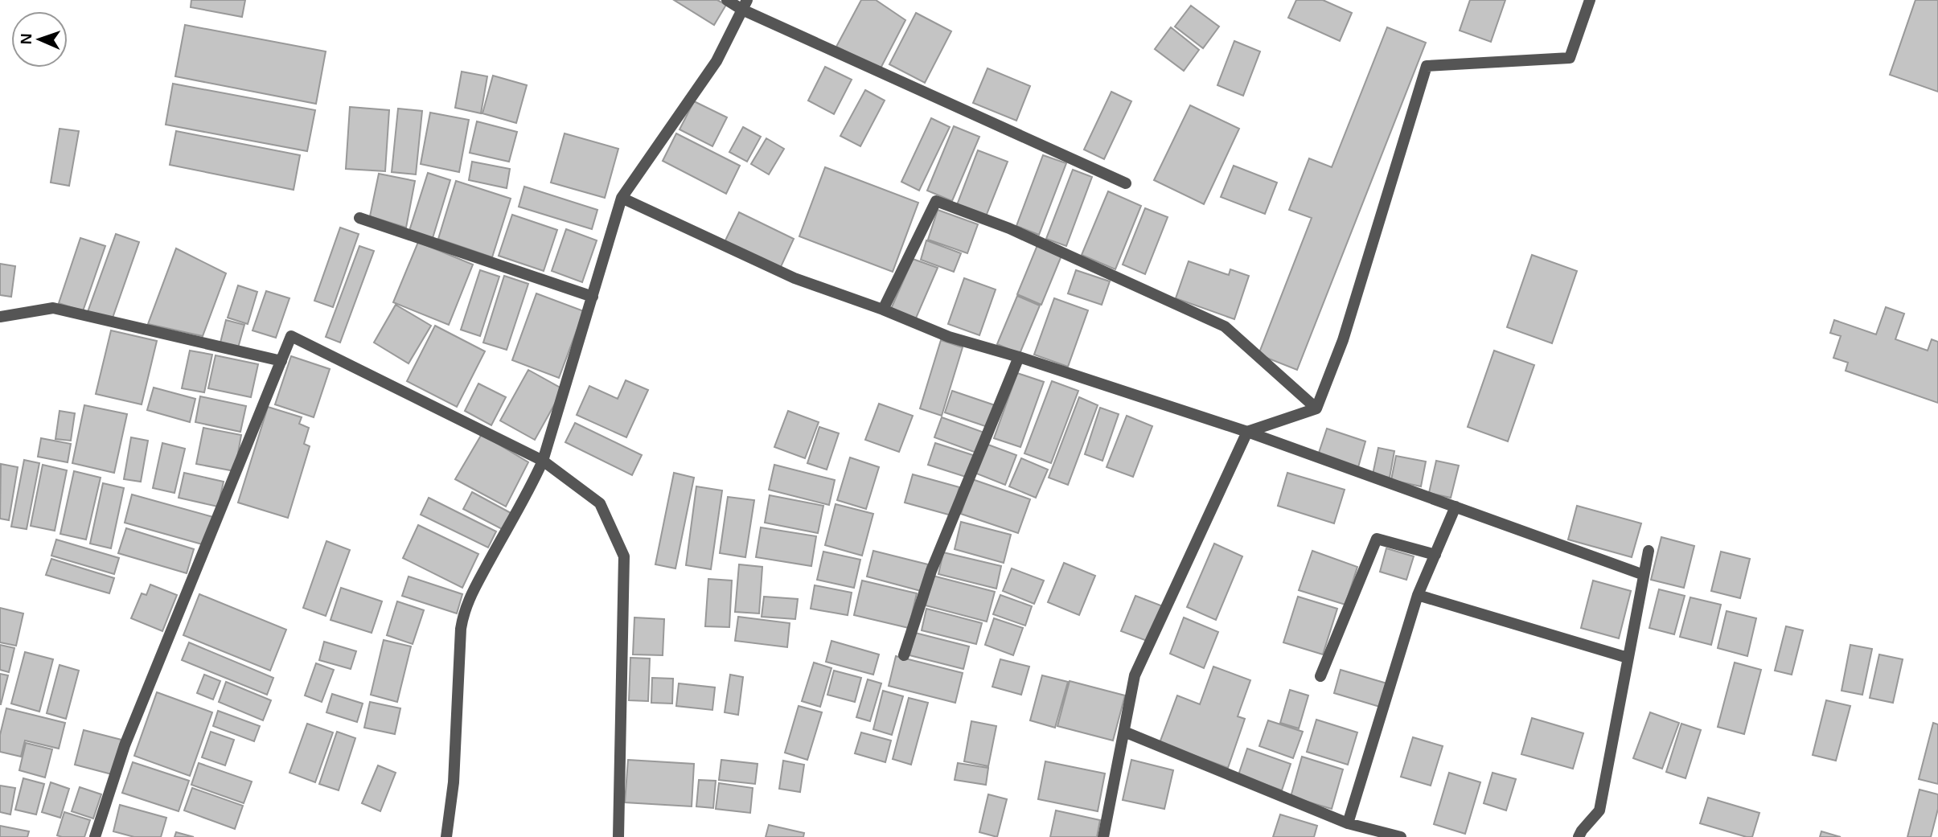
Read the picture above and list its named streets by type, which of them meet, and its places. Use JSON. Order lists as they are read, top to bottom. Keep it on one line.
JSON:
{"north":"left"}
